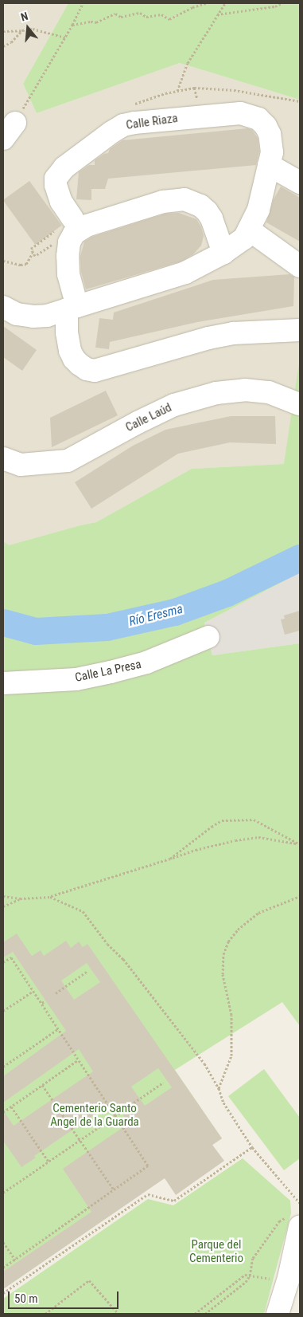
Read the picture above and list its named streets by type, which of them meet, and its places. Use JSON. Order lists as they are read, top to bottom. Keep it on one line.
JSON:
{"streets":{"street":["Calle Riaza","Calle Laúd","Calle La Presa"]},"water":["Río Eresma"],"parks":["Cementerio Santo Angel de la Guarda","Parque del Cementerio"],"scale_bar":"50 m","north":"top"}
